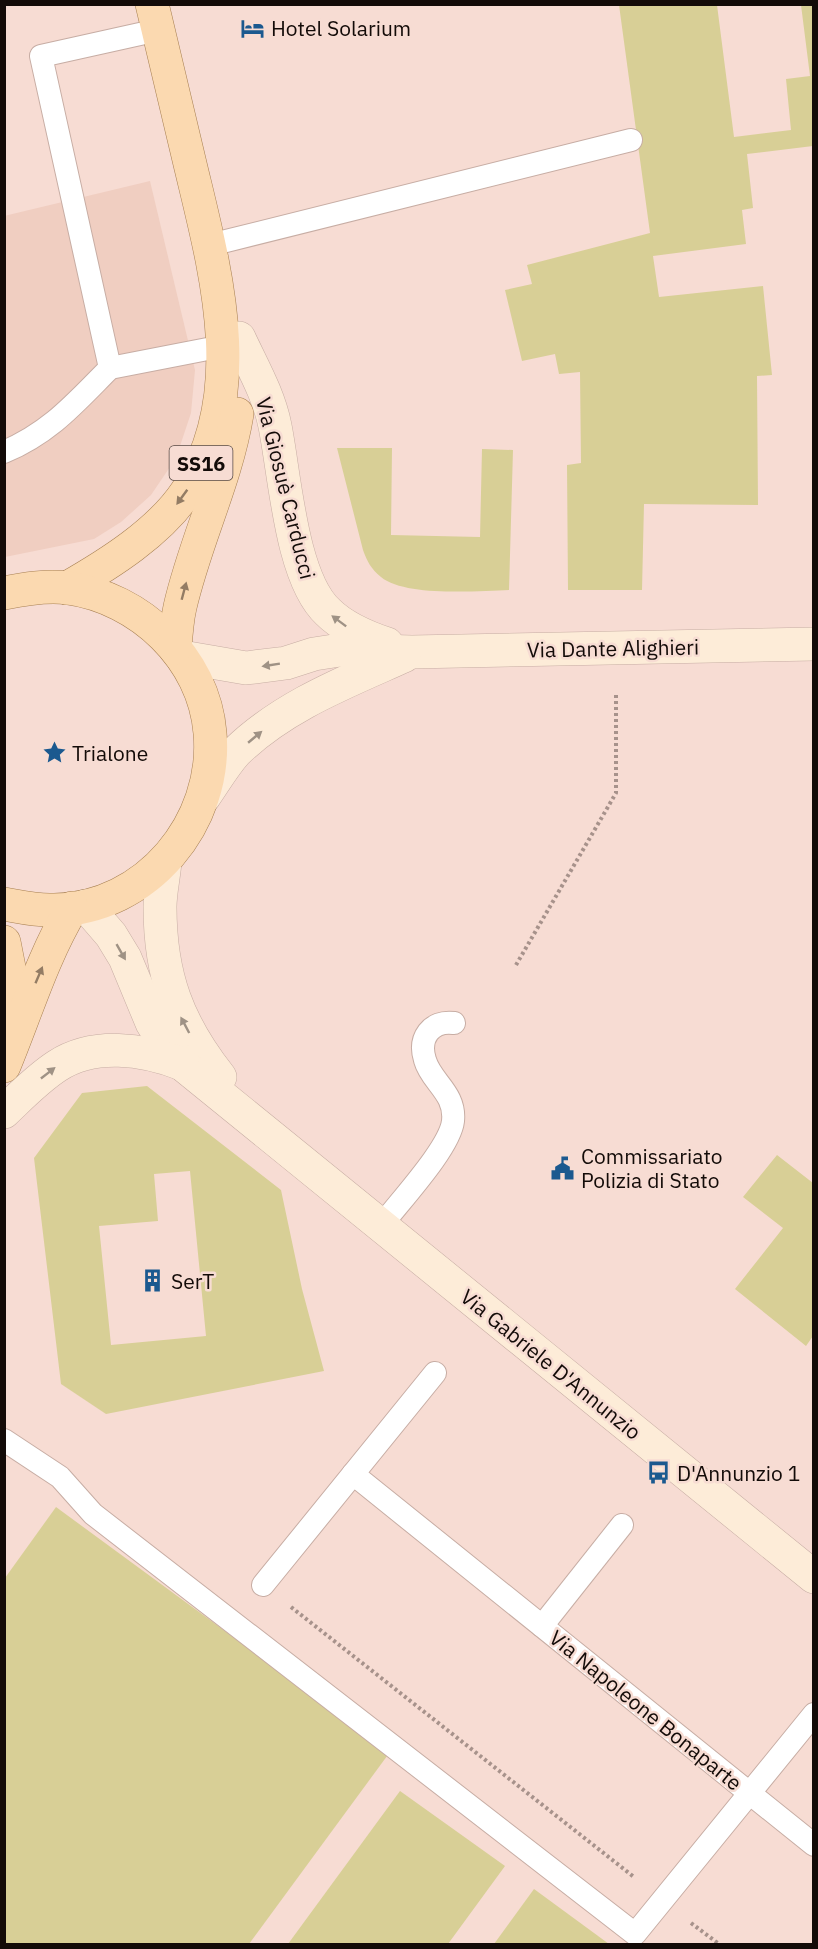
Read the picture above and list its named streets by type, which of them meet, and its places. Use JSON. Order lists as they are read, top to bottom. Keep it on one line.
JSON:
{"streets":{"main road":["SS16","Via Giosuè Carducci","Via Dante Alighieri","Via Gabriele D'Annunzio"],"lane":["Via Napoleone Bonaparte"]},"crossings":[["Via Giosuè Carducci","Via Dante Alighieri"]],"places":{"hotel":["Hotel Solarium"],"place":["Trialone"],"public building":["Commissariato Polizia di Stato"],"building":["SerT"],"bus stop":["D'Annunzio 1"]}}
